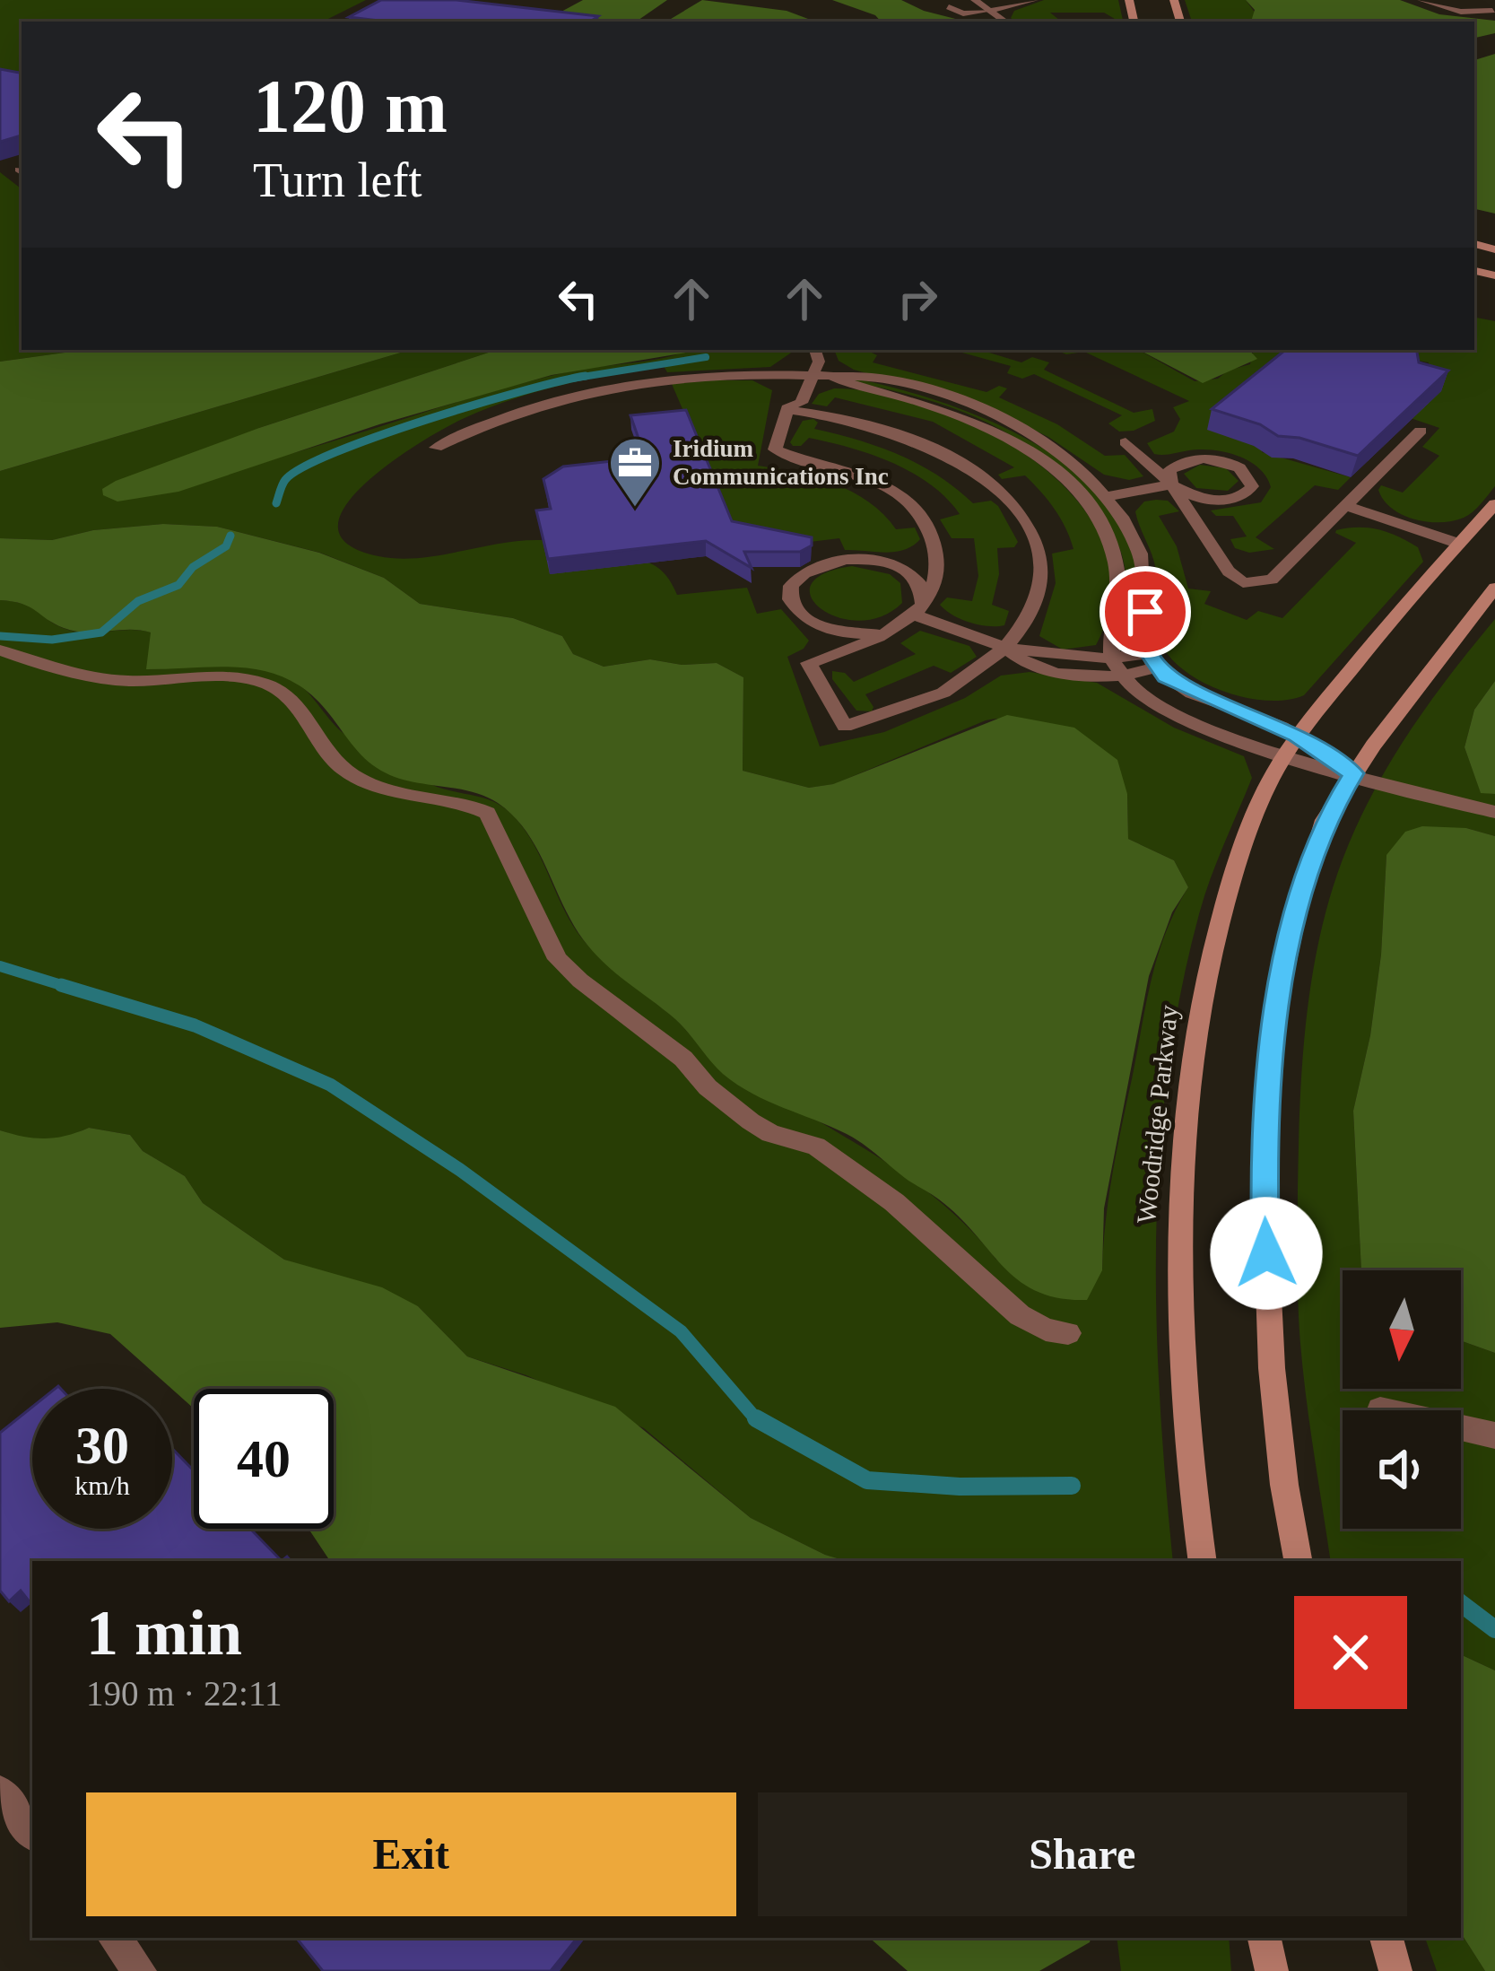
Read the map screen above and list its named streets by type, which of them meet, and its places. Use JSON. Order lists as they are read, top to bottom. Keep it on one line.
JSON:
{"streets":{"street":["Woodridge Parkway"]},"places":{"office":["Iridium Communications Inc"]},"north":"bottom","page":{"turn":["120 m","Turn left"],"speed":"30 km/h","limit":"40","heading":["1 min","190 m · 22:11"],"buttons":["Exit","Share"]}}
